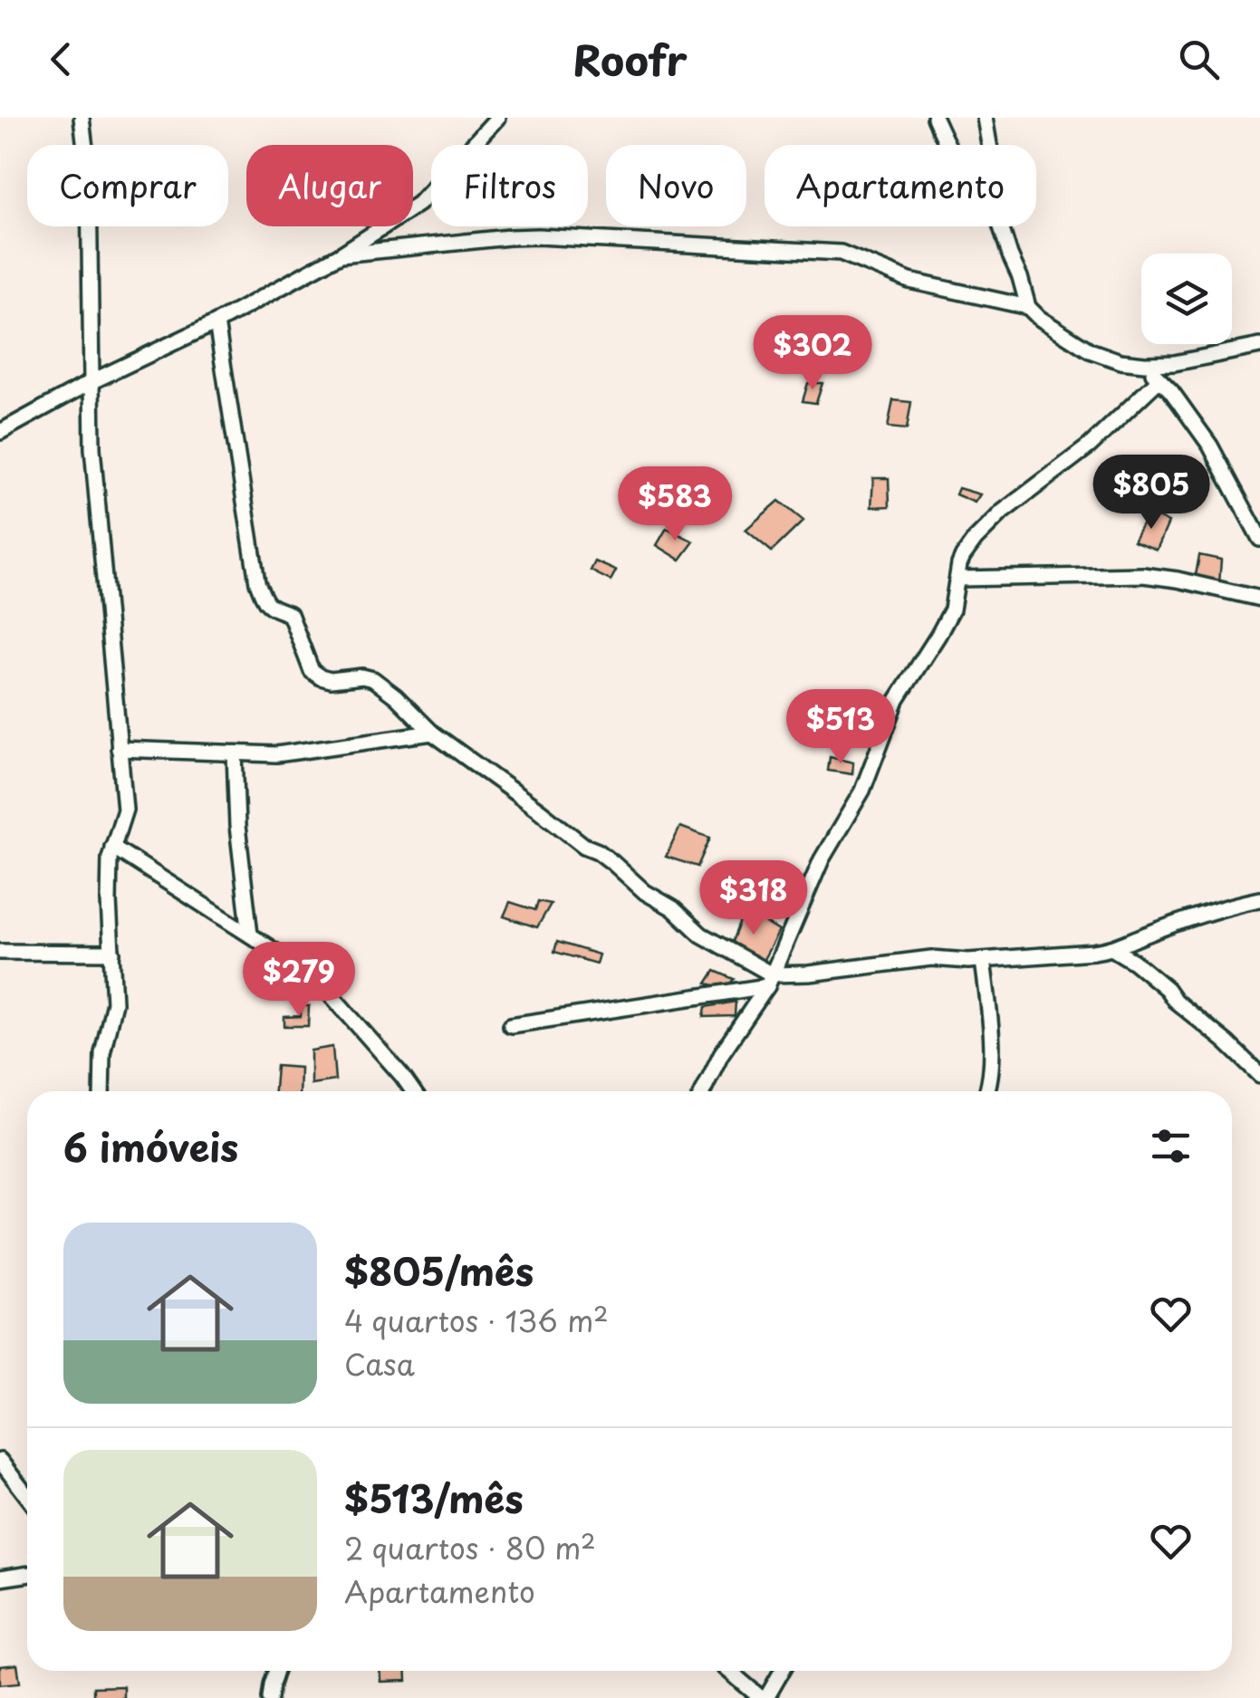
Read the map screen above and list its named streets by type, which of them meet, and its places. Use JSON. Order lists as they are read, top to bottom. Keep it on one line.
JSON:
{"page":{"header":"Roofr","chip":["Comprar","Alugar","Filtros","Novo","Apartamento"],"price":["$302","$805","$583","$513","$318","$279"],"heading":"6 imóveis","list":[{"name":"$805/mês","note":"4 quartos · 136 m² · Casa"},{"name":"$513/mês","note":"2 quartos · 80 m² · Apartamento"}]}}
